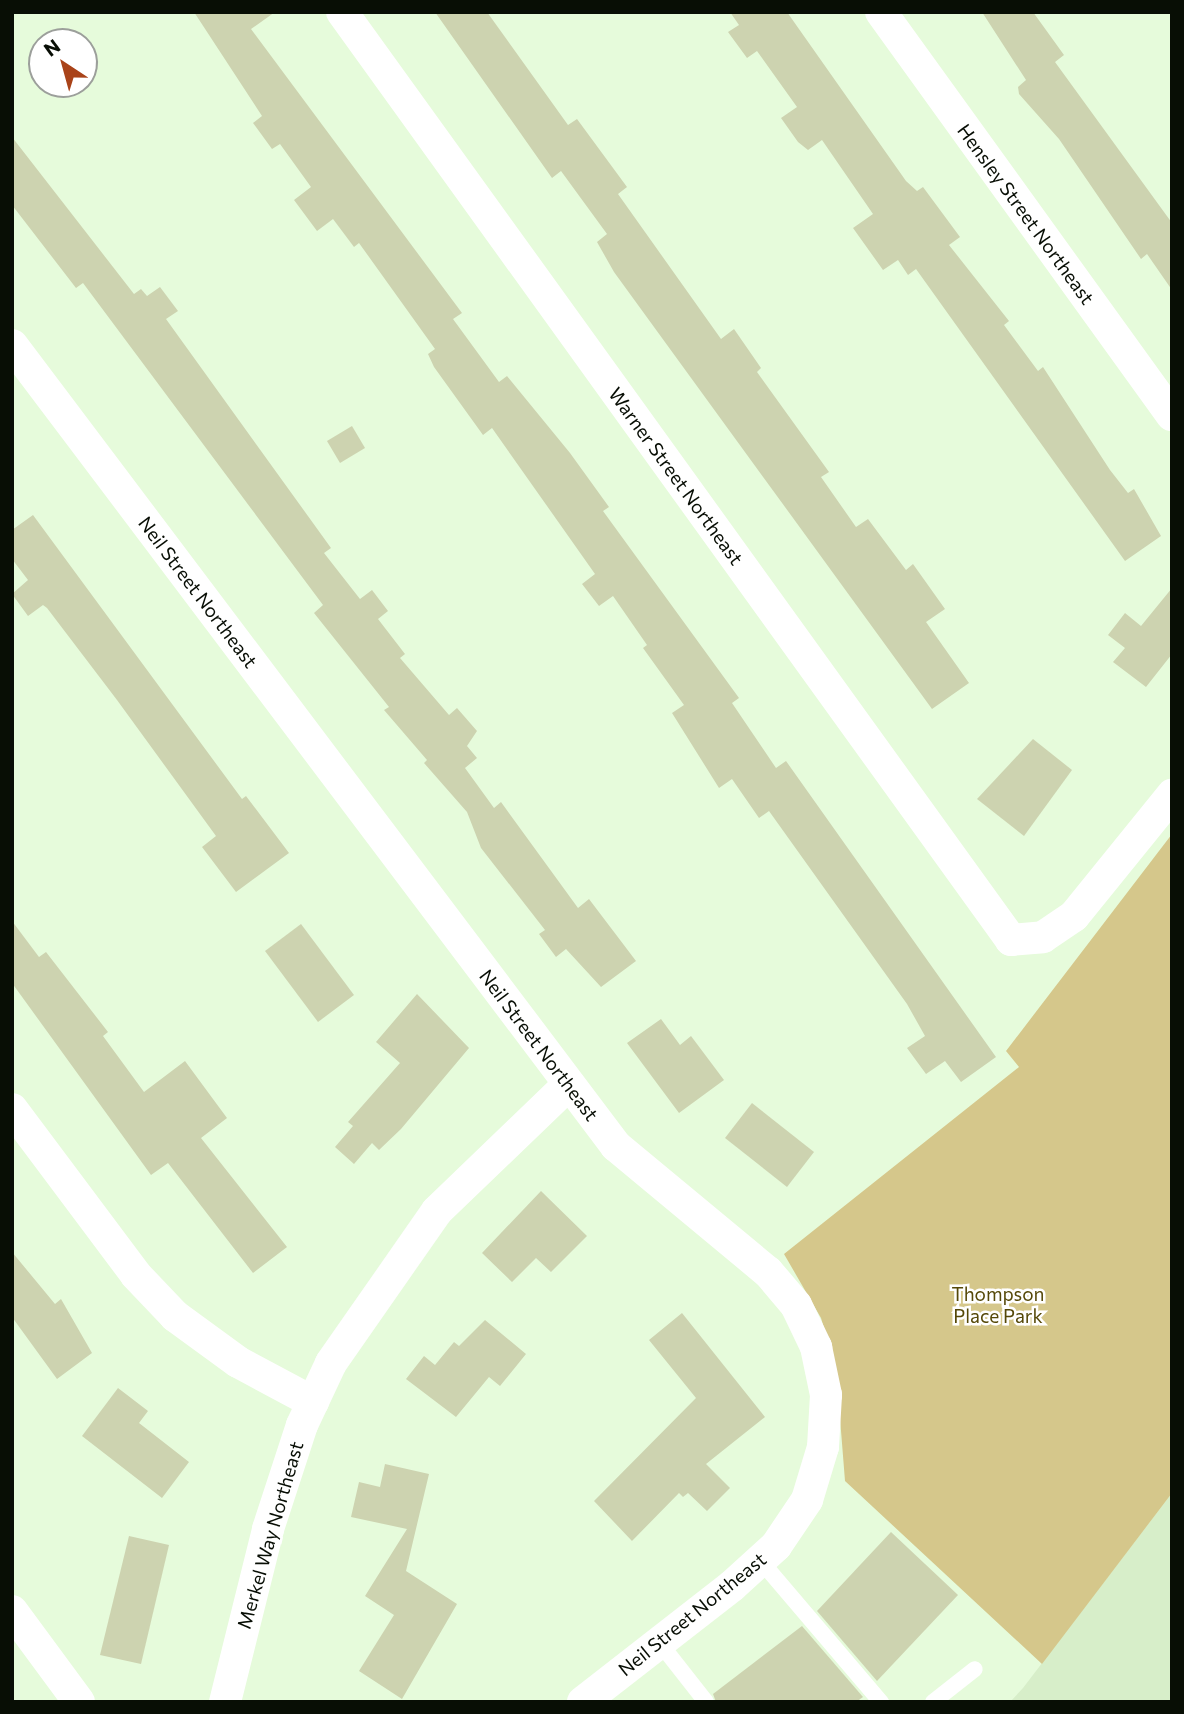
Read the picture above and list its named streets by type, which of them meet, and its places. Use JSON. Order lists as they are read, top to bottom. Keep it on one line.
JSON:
{"streets":{"street":["Hensley Street Northeast","Warner Street Northeast","Neil Street Northeast","Merkel Way Northeast"]},"crossings":[["Neil Street Northeast","Merkel Way Northeast"]],"parks":["Thompson Place Park"],"north":"top left"}
